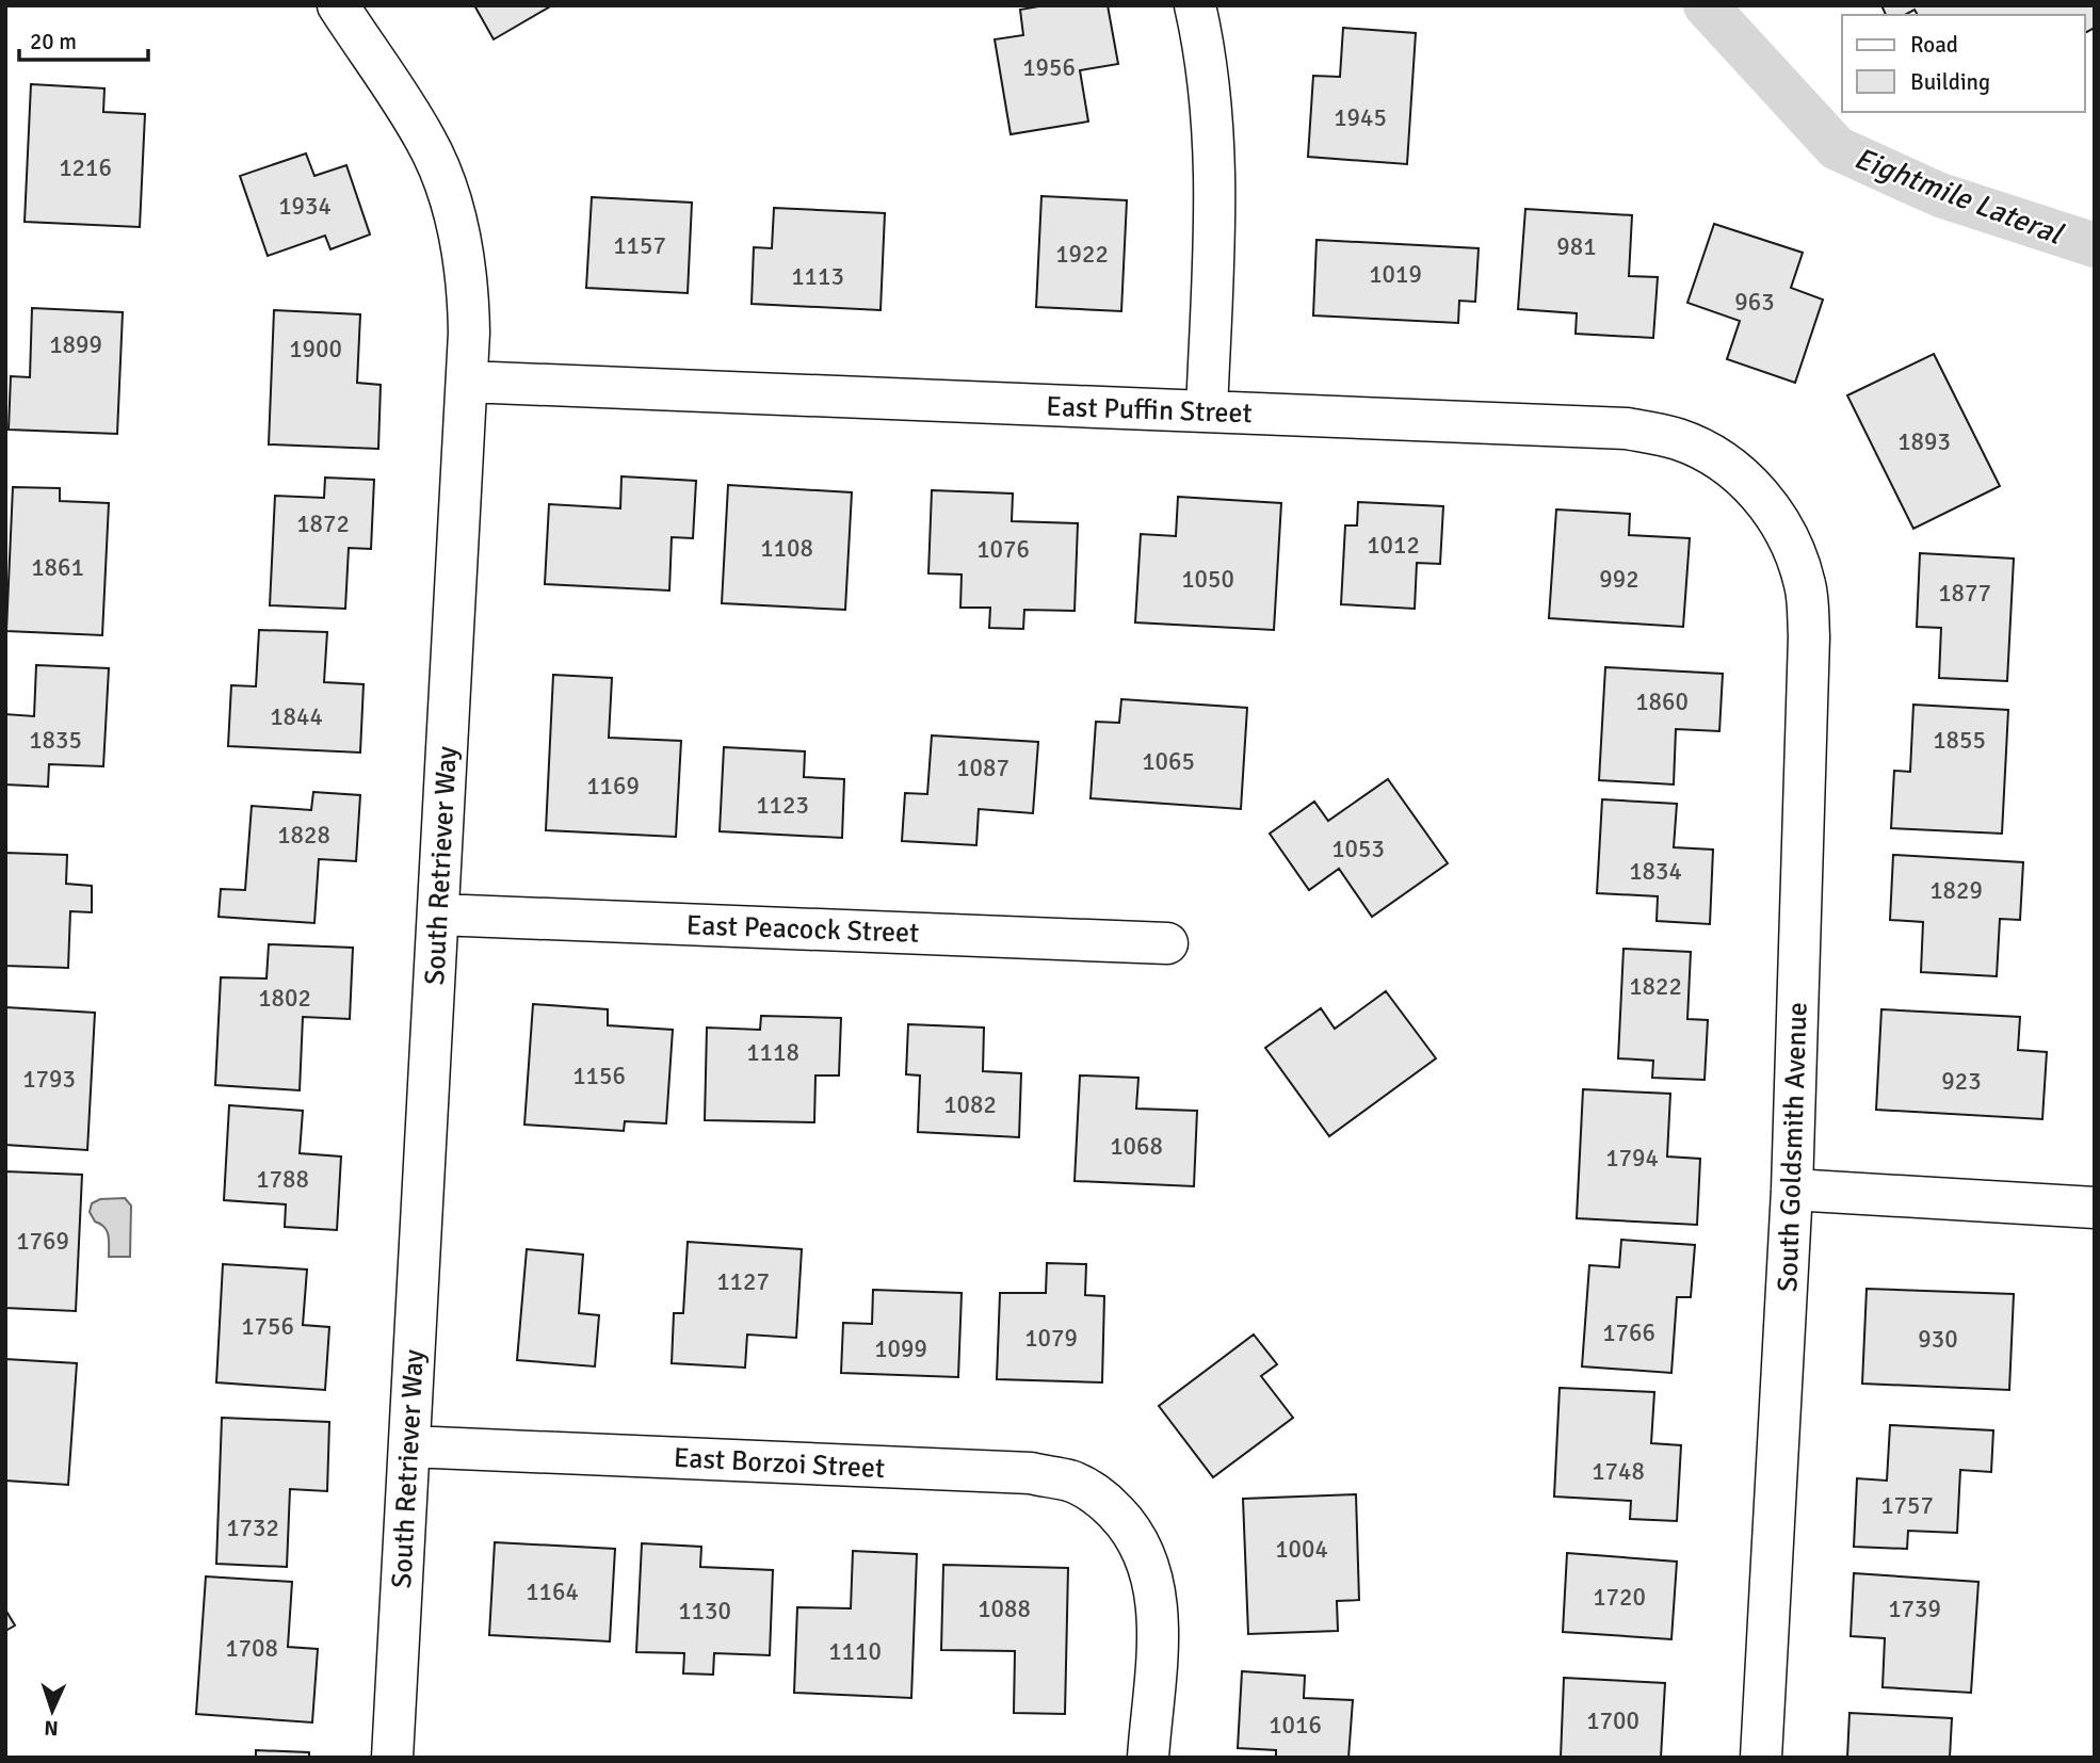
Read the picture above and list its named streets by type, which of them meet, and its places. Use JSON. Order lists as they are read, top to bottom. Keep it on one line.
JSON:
{"streets":{"street":["East Puffin Street","South Retriever Way","East Peacock Street","South Goldsmith Avenue","East Borzoi Street"]},"crossings":[["East Puffin Street","South Retriever Way"],["East Puffin Street","South Goldsmith Avenue"],["South Retriever Way","East Peacock Street"],["South Retriever Way","East Borzoi Street"]],"water":["Eightmile Lateral"],"house_numbers":["1956","1945","1216","1934","1157","981","1922","1019","1113","963","1899","1900","1893","1872","1012","1108","1076","1861","1050","992","1877","1860","1844","1835","1855","1065","1087","1169","1123","1828","1053","1834","1829","1822","1802","1118","1156","1793","923","1082","1068","1794","1788","1769","1127","1756","1766","1079","930","1099","1748","1757","1732","1004","1164","1720","1088","1739","1130","1708","1110","1700","1016"],"legend":["Road","Building"],"scale_bar":"20 m","north":"bottom"}
